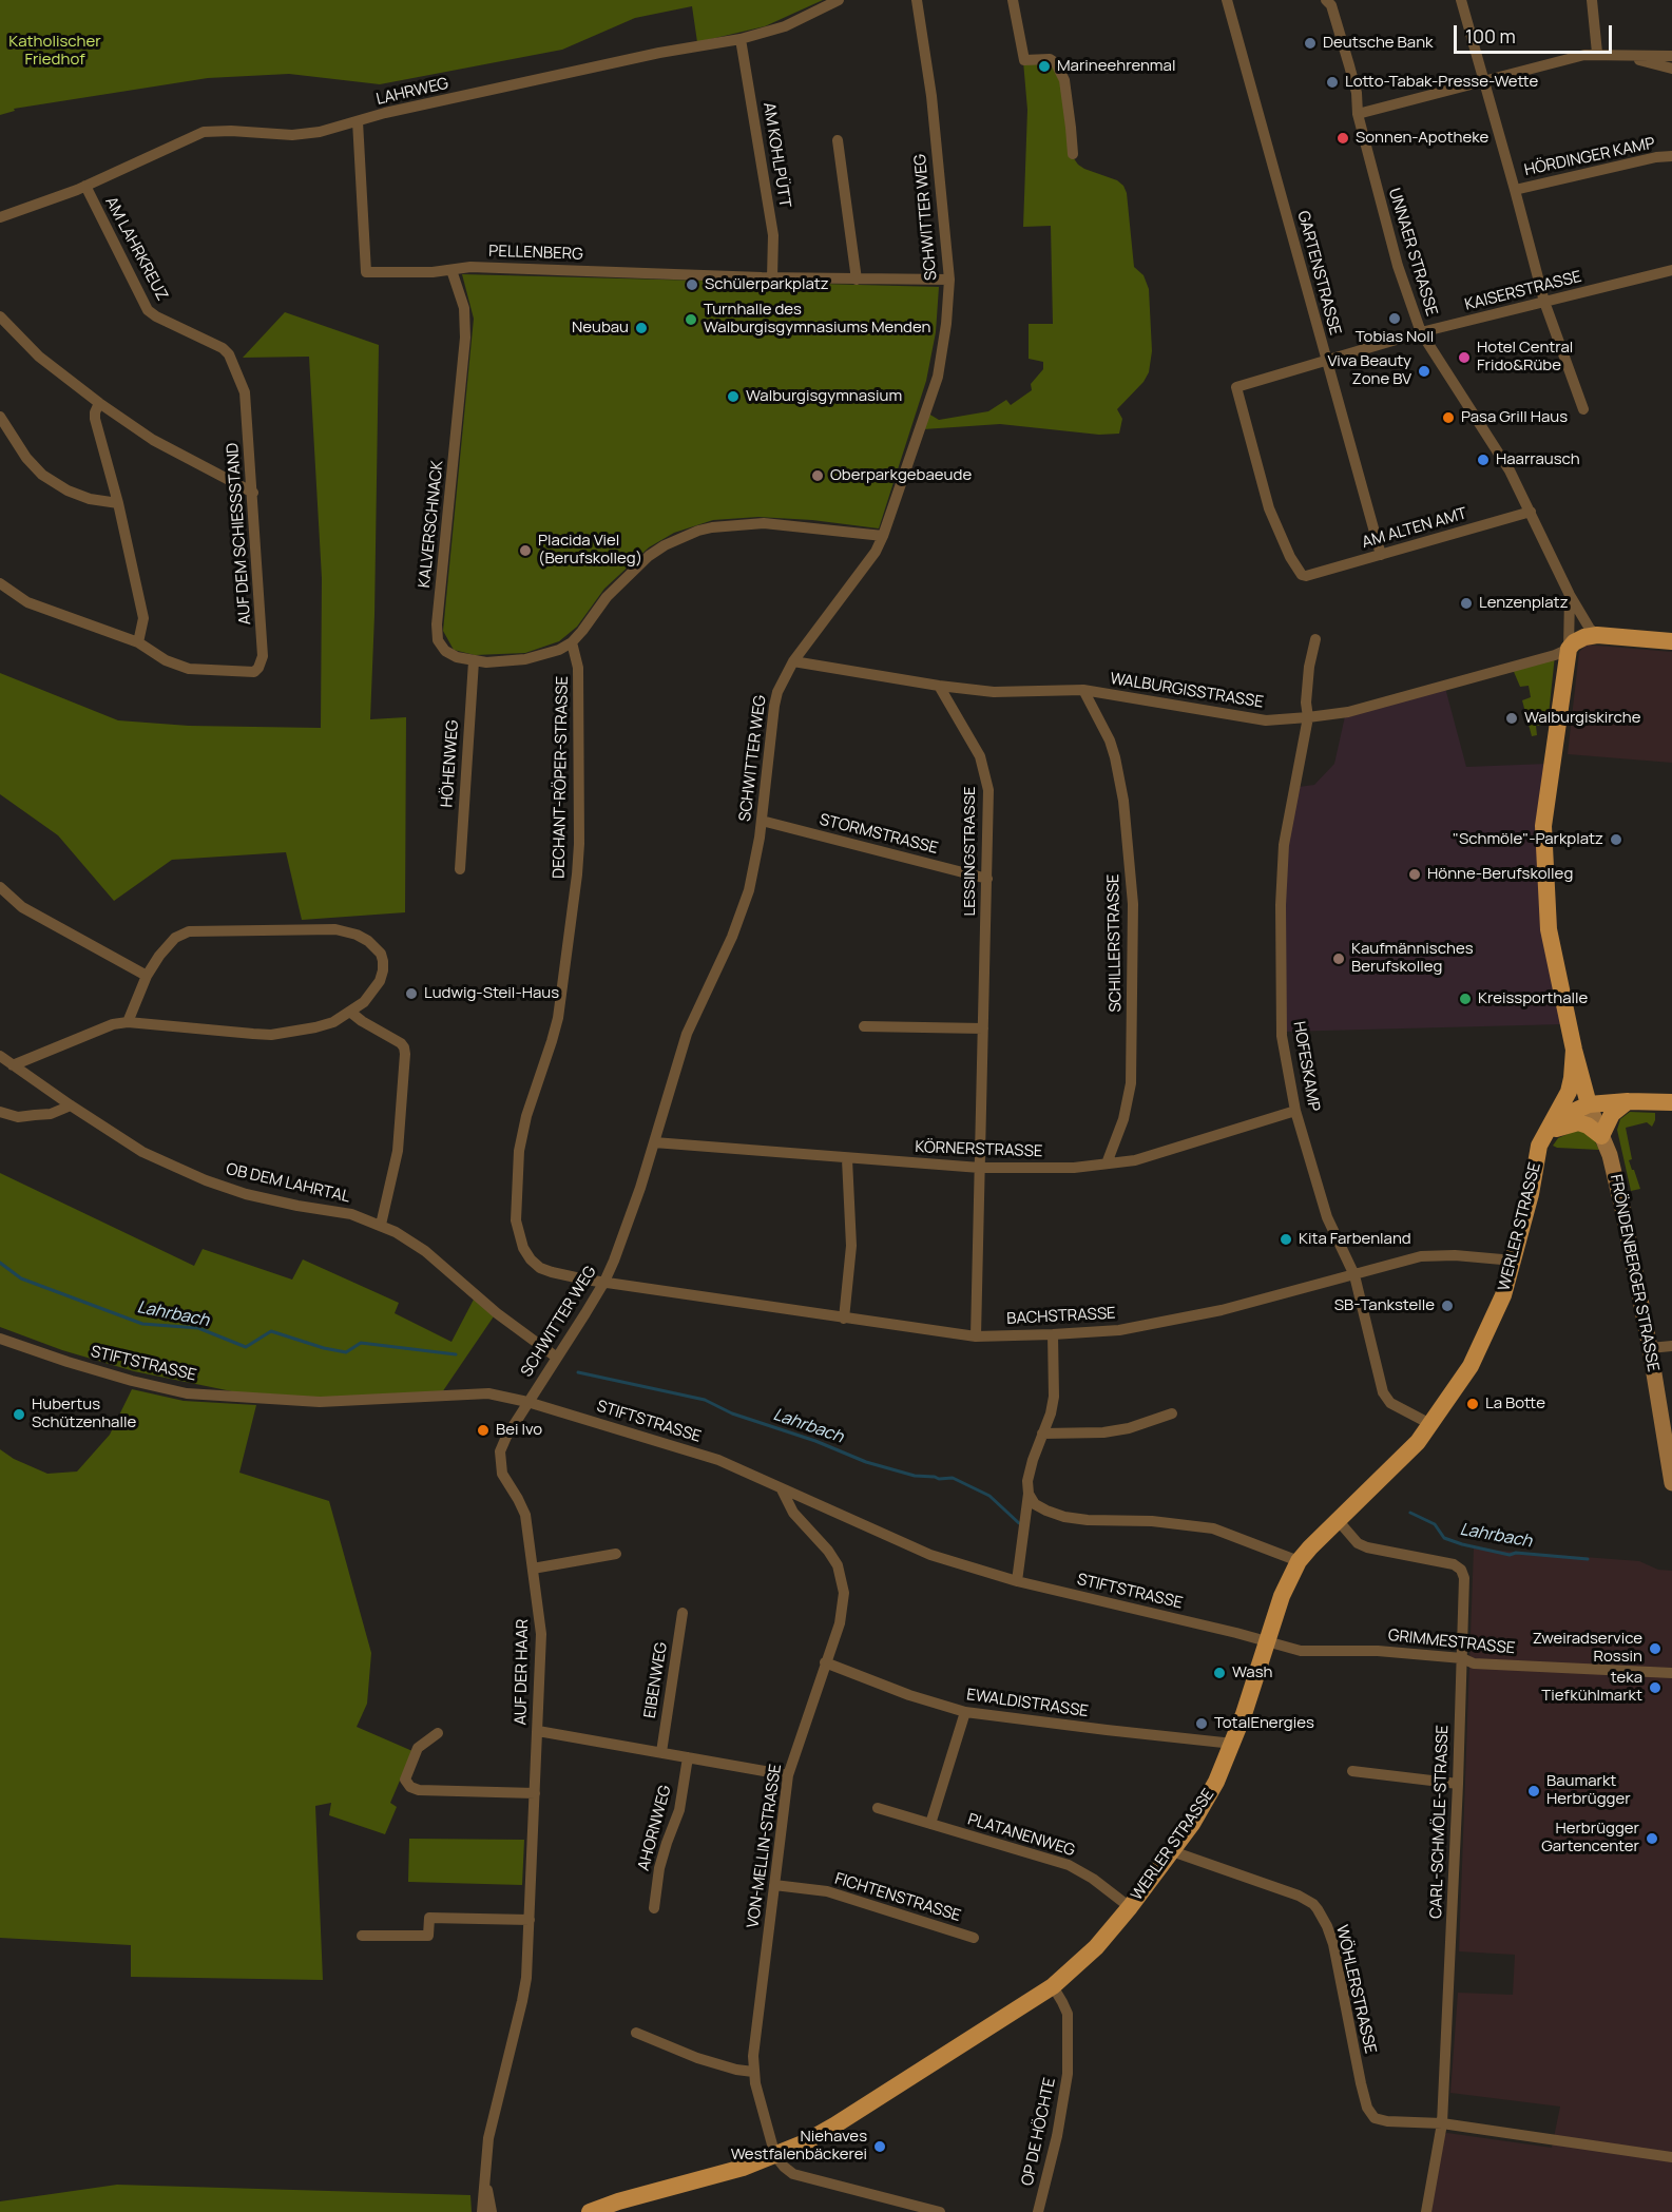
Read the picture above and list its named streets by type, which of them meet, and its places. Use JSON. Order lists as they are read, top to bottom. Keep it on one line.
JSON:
{"streets":{"main road":["WERLER STRASSE","FRÖNDENBERGER STRASSE"],"street":["LAHRWEG","AM KOHLPÜTT","HÖRDINGER KAMP","SCHWITTER WEG","AM LAHRKREUZ","UNNAER STRASSE","PELLENBERG","GARTENSTRASSE","KAISERSTRASSE","KALVERSCHNACK","AM ALTEN AMT","AUF DEM SCHIESSSTAND","WALBURGISSTRASSE","HÖHENWEG","DECHANT-RÖPER-STRASSE","STORMSTRASSE","LESSINGSTRASSE","SCHILLERSTRASSE","HOFESKAMP","KÖRNERSTRASSE","OB DEM LAHRTAL","BACHSTRASSE","STIFTSTRASSE","GRIMMESTRASSE","AUF DER HAAR","EIBENWEG","EWALDISTRASSE","CARL-SCHMÖLE-STRASSE","AHORNWEG","PLATANENWEG","VON-MELLIN-STRASSE","FICHTENSTRASSE","WÖHLERSTRASSE","OP DE HÖCHTE"]},"crossings":[["LAHRWEG","AM KOHLPÜTT"],["LAHRWEG","AM LAHRKREUZ"],["LAHRWEG","PELLENBERG"],["AM KOHLPÜTT","PELLENBERG"],["SCHWITTER WEG","PELLENBERG"],["SCHWITTER WEG","WALBURGISSTRASSE"],["SCHWITTER WEG","DECHANT-RÖPER-STRASSE"],["SCHWITTER WEG","STORMSTRASSE"],["SCHWITTER WEG","KÖRNERSTRASSE"],["SCHWITTER WEG","OB DEM LAHRTAL"],["SCHWITTER WEG","BACHSTRASSE"],["SCHWITTER WEG","STIFTSTRASSE"],["SCHWITTER WEG","AUF DER HAAR"],["AM LAHRKREUZ","AUF DEM SCHIESSSTAND"],["UNNAER STRASSE","KAISERSTRASSE"],["UNNAER STRASSE","AM ALTEN AMT"],["UNNAER STRASSE","WALBURGISSTRASSE"],["UNNAER STRASSE","WERLER STRASSE"],["PELLENBERG","KALVERSCHNACK"],["GARTENSTRASSE","KAISERSTRASSE"],["GARTENSTRASSE","AM ALTEN AMT"],["KAISERSTRASSE","AM ALTEN AMT"],["KALVERSCHNACK","HÖHENWEG"],["KALVERSCHNACK","DECHANT-RÖPER-STRASSE"],["WALBURGISSTRASSE","LESSINGSTRASSE"],["WALBURGISSTRASSE","SCHILLERSTRASSE"],["WALBURGISSTRASSE","HOFESKAMP"],["WALBURGISSTRASSE","WERLER STRASSE"],["DECHANT-RÖPER-STRASSE","BACHSTRASSE"],["STORMSTRASSE","LESSINGSTRASSE"],["LESSINGSTRASSE","KÖRNERSTRASSE"],["LESSINGSTRASSE","BACHSTRASSE"],["SCHILLERSTRASSE","KÖRNERSTRASSE"],["HOFESKAMP","KÖRNERSTRASSE"],["HOFESKAMP","WERLER STRASSE"],["HOFESKAMP","BACHSTRASSE"],["WERLER STRASSE","FRÖNDENBERGER STRASSE"],["WERLER STRASSE","BACHSTRASSE"],["WERLER STRASSE","STIFTSTRASSE"],["WERLER STRASSE","GRIMMESTRASSE"],["WERLER STRASSE","EWALDISTRASSE"],["WERLER STRASSE","CARL-SCHMÖLE-STRASSE"],["WERLER STRASSE","PLATANENWEG"],["WERLER STRASSE","VON-MELLIN-STRASSE"],["WERLER STRASSE","WÖHLERSTRASSE"],["WERLER STRASSE","OP DE HÖCHTE"],["STIFTSTRASSE","GRIMMESTRASSE"],["STIFTSTRASSE","AUF DER HAAR"],["STIFTSTRASSE","VON-MELLIN-STRASSE"],["GRIMMESTRASSE","CARL-SCHMÖLE-STRASSE"],["EWALDISTRASSE","VON-MELLIN-STRASSE"],["CARL-SCHMÖLE-STRASSE","WÖHLERSTRASSE"],["VON-MELLIN-STRASSE","FICHTENSTRASSE"]],"water":["Lahrbach"],"parks":["Katholischer Friedhof"],"places":["Deutsche Bank","Marineehrenmal","Lotto-Tabak-Presse-Wette","Sonnen-Apotheke","Schülerparkplatz","Tobias Noll","Turnhalle des Walburgisgymnasiums Menden","Neubau","Hotel Central Frido&Rübe","Viva Beauty Zone BV","Walburgisgymnasium","Pasa Grill Haus","Haarrausch","Oberparkgebaeude","Placida Viel (Berufskolleg)","Lenzenplatz","Walburgiskirche","\"Schmöle\"-Parkplatz","Hönne-Berufskolleg","Kaufmännisches Berufskolleg","Ludwig-Steil-Haus","Kreissporthalle","Kita Farbenland","SB-Tankstelle","La Botte","Hubertus Schützenhalle","Bei Ivo","Zweiradservice Rossin","Wash","teka Tiefkühlmarkt","TotalEnergies","Baumarkt Herbrügger","Herbrügger Gartencenter","Niehaves Westfalenbäckerei"],"scale_bar":"100 m"}
